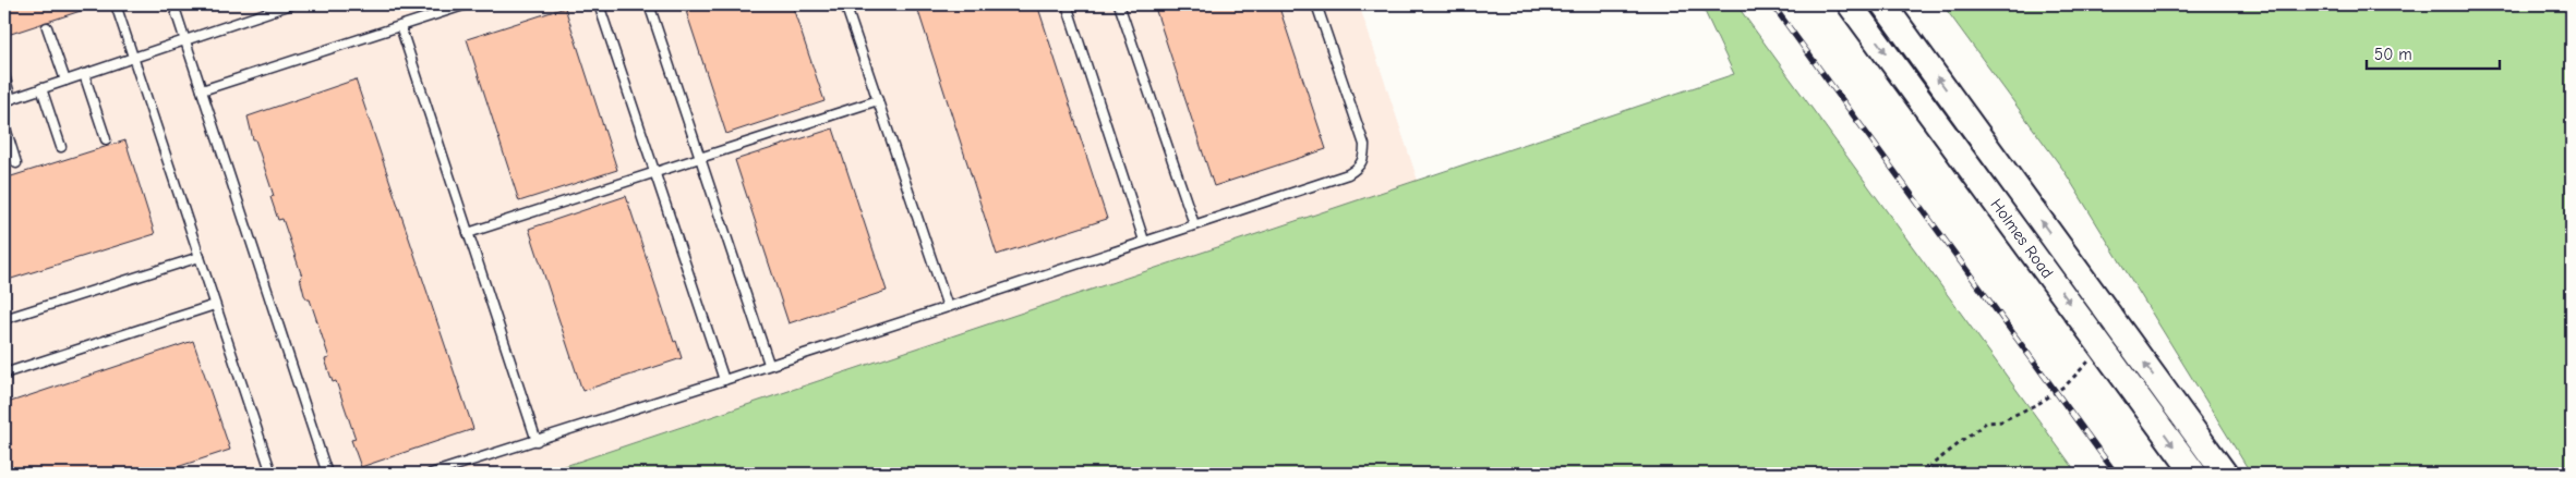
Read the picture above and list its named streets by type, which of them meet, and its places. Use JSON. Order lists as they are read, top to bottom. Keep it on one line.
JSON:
{"streets":{"main road":["Holmes Road"]},"scale_bar":"50 m"}
